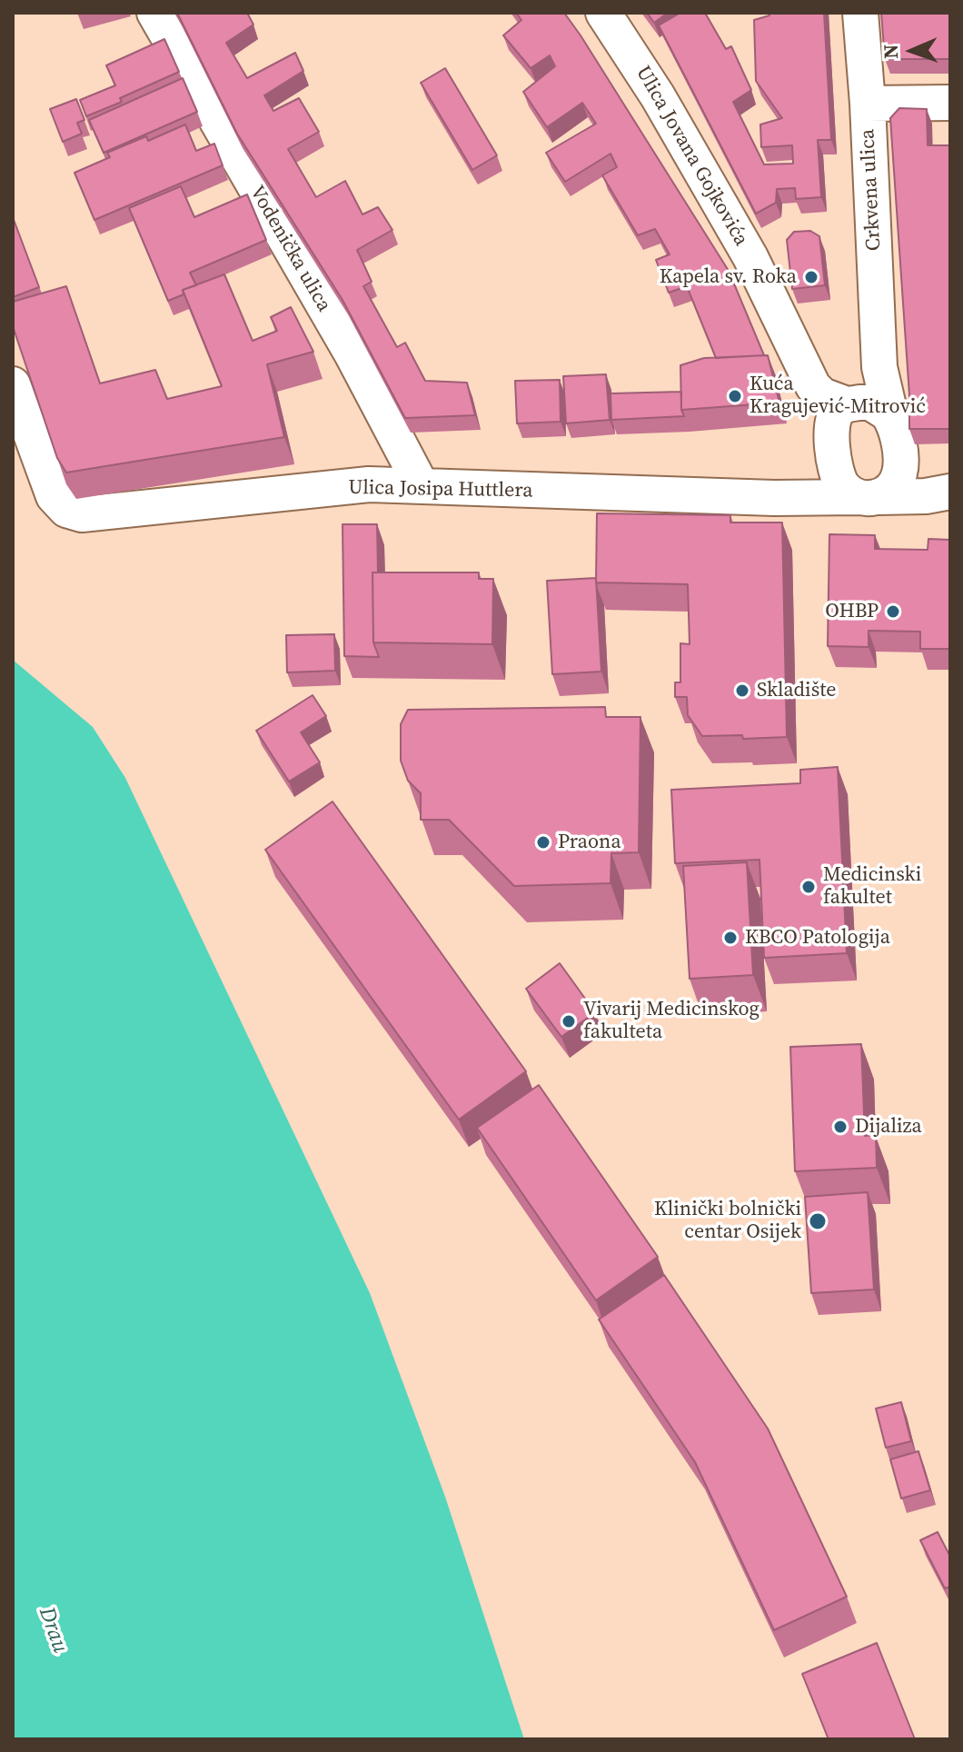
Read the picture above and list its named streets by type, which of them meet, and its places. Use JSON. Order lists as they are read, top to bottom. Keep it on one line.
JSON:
{"streets":{"street":["Ulica Jovana Gojkovića","Crkvena ulica","Vodenička ulica","Ulica Josipa Huttlera"]},"crossings":[["Ulica Jovana Gojkovića","Crkvena ulica"],["Ulica Jovana Gojkovića","Ulica Josipa Huttlera"],["Crkvena ulica","Ulica Josipa Huttlera"],["Vodenička ulica","Ulica Josipa Huttlera"]],"water":["Drau"],"places":["Kapela sv. Roka","Kuća Kragujević-Mitrović","OHBP","Skladište","Praona","Medicinski fakultet","KBCO Patologija","Vivarij Medicinskog fakulteta","Dijaliza","Klinički bolnički centar Osijek"],"north":"left"}
